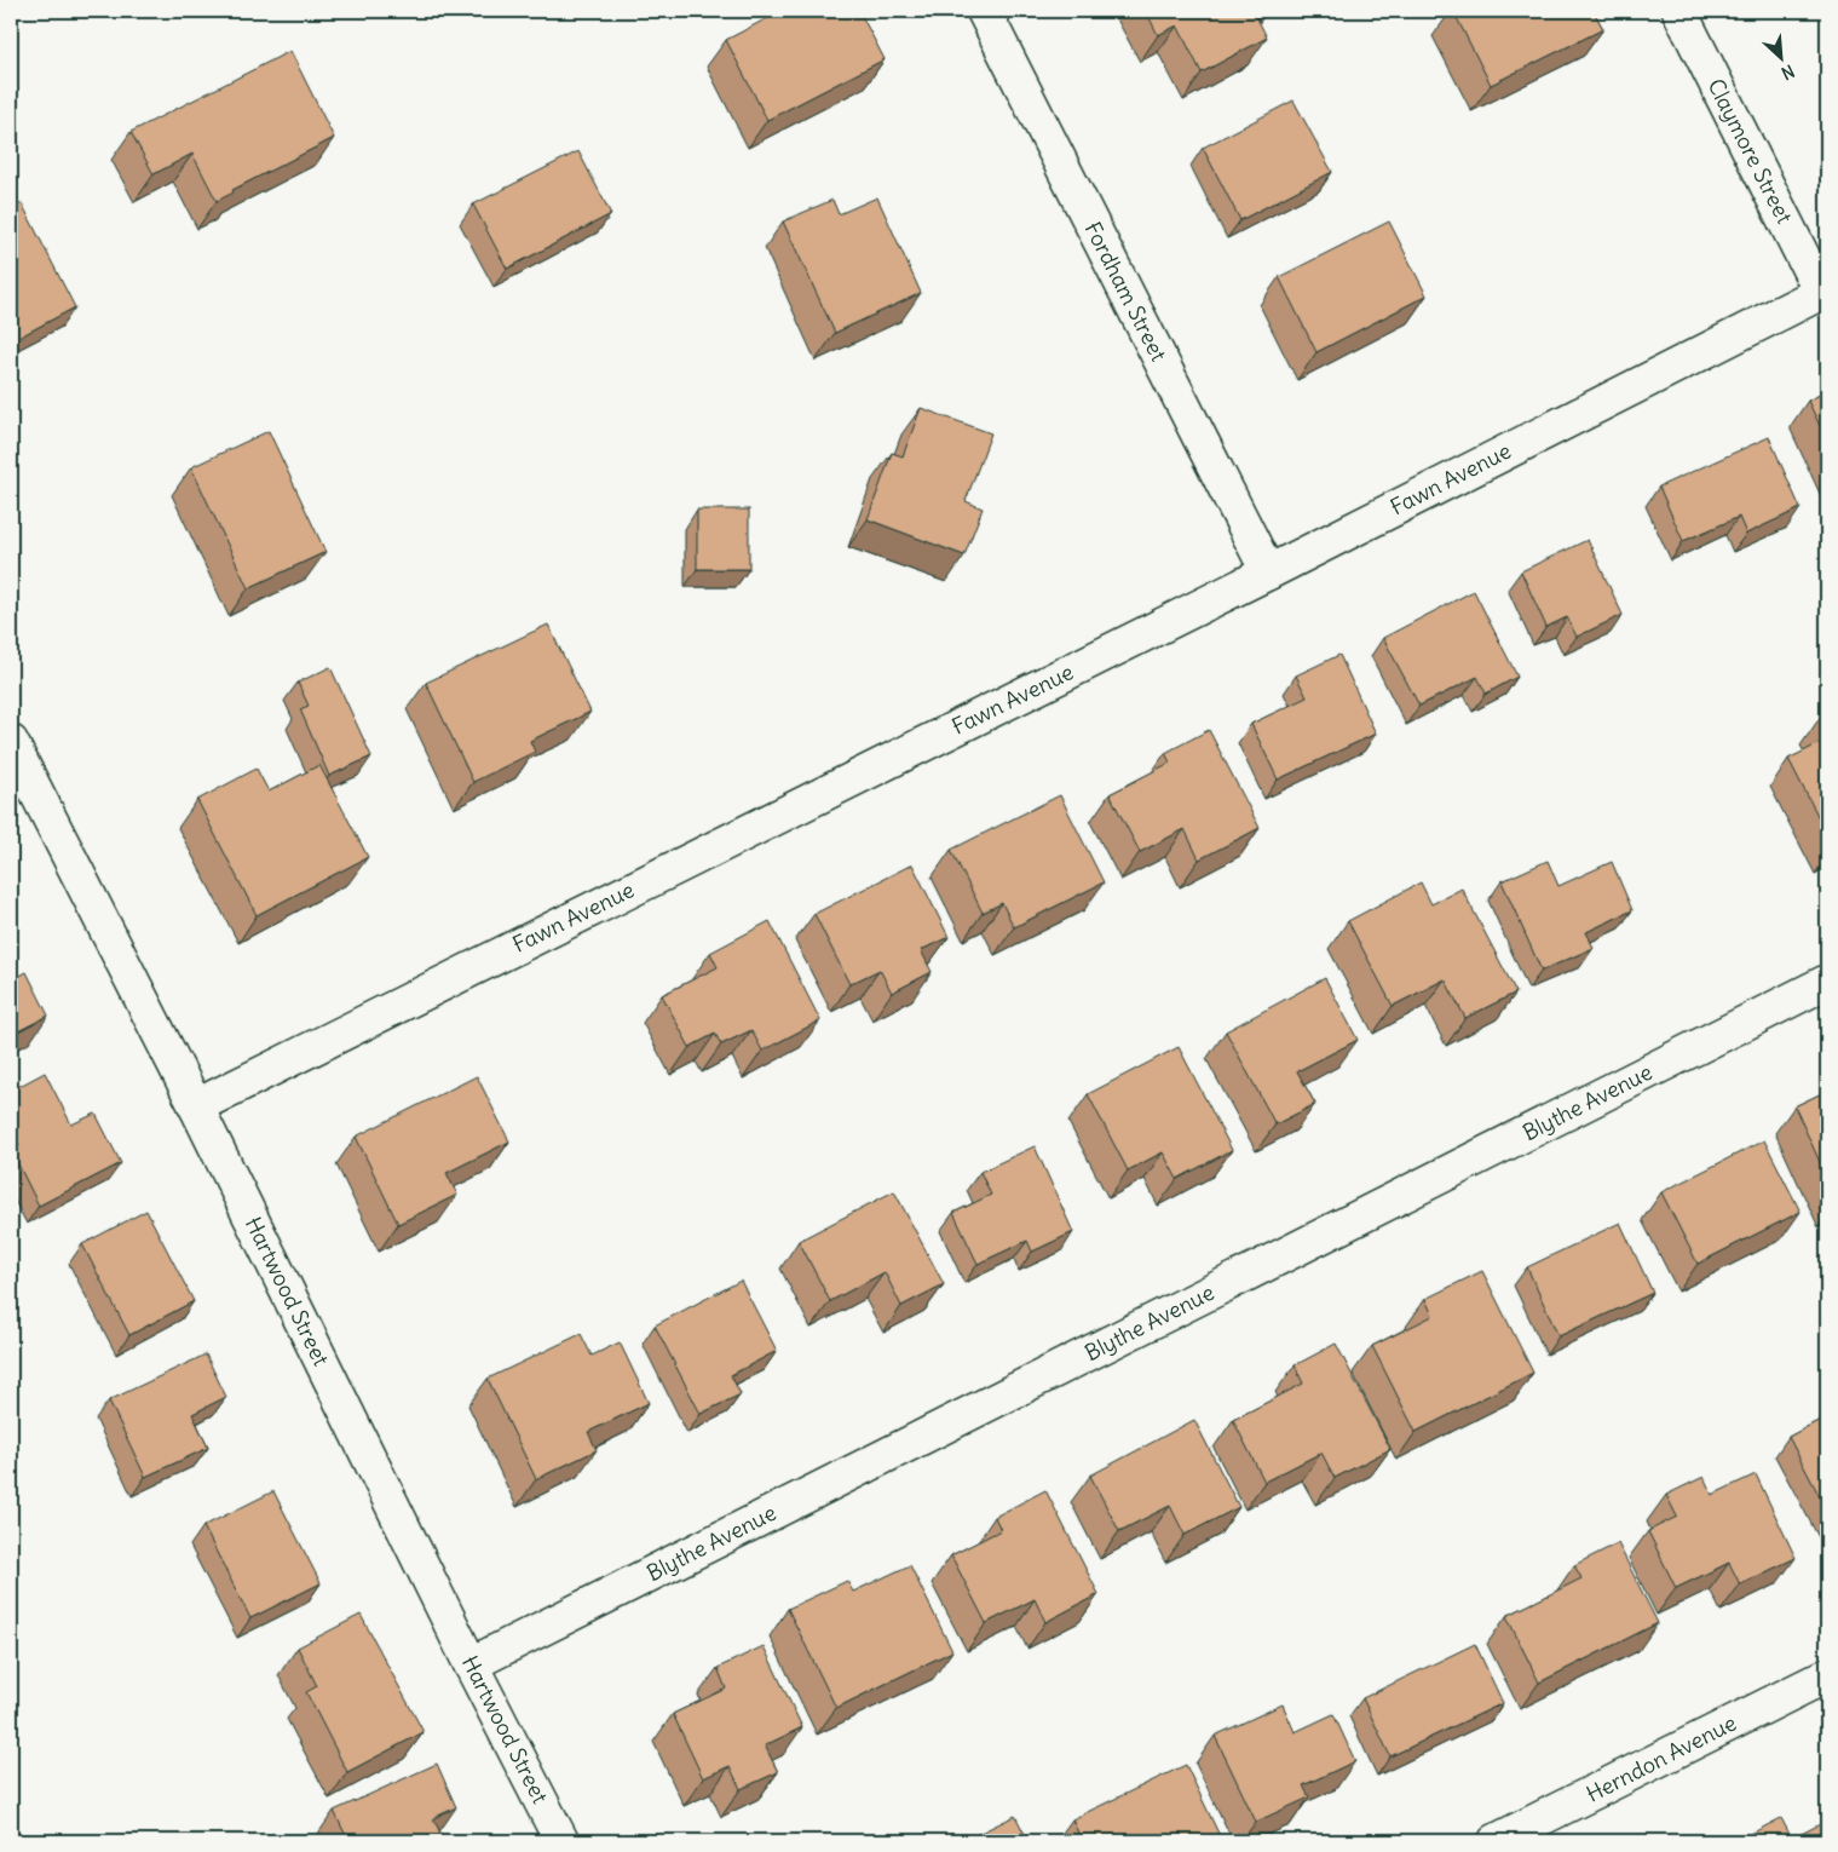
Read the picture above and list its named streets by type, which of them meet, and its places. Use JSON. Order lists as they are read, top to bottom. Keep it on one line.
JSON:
{"streets":{"street":["Claymore Street","Fordham Street","Fawn Avenue","Blythe Avenue","Hartwood Street","Herndon Avenue"]},"crossings":[["Claymore Street","Fawn Avenue"],["Fordham Street","Fawn Avenue"],["Fawn Avenue","Hartwood Street"],["Blythe Avenue","Hartwood Street"]],"north":"bottom right"}
